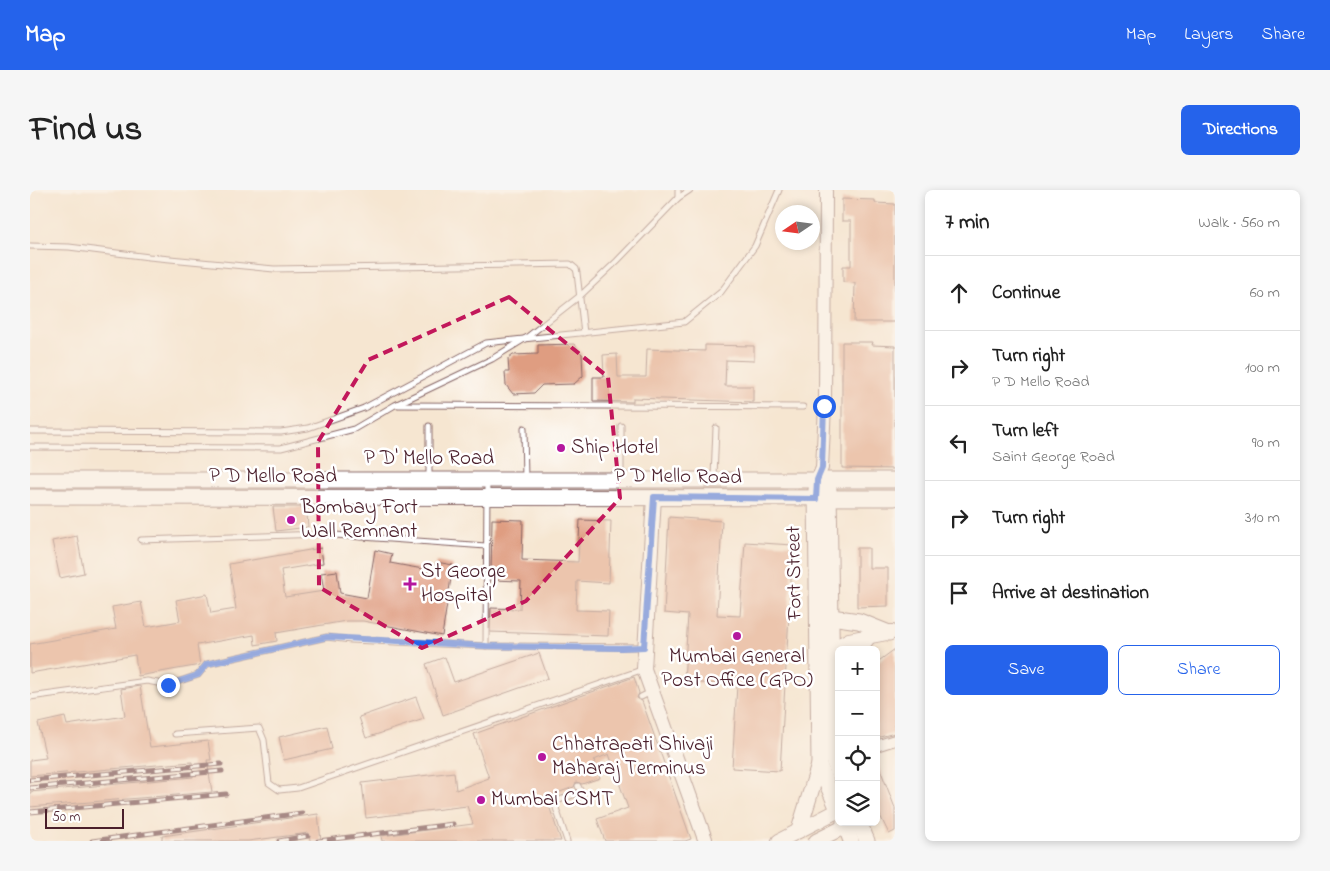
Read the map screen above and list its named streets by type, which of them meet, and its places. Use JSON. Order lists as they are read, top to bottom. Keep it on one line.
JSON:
{"streets":{"main road":["P D' Mello Road","P D Mello Road","Fort Street"]},"crossings":[["P D' Mello Road","Fort Street"],["P D Mello Road","Fort Street"]],"places":{"other":["Ship Hotel","Bombay Fort Wall Remnant","Mumbai General Post Office (GPO)","Chhatrapati Shivaji Maharaj Terminus","Mumbai CSMT"],"health":["St George Hospital"]},"scale_bar":"50 m","north":"left","page":{"header":"Map","nav":["Map","Layers","Share"],"title":"Find us","buttons":["Directions",["Save","Share"]],"heading":["7 min","Walk · 560 m"],"list":[["Continue","60 m"],["Turn right","P D Mello Road","100 m"],["Turn left","Saint George Road","90 m"],["Turn right","310 m"],"Arrive at destination"],"map_buttons":["+","−"],"scale":"50 m"}}
